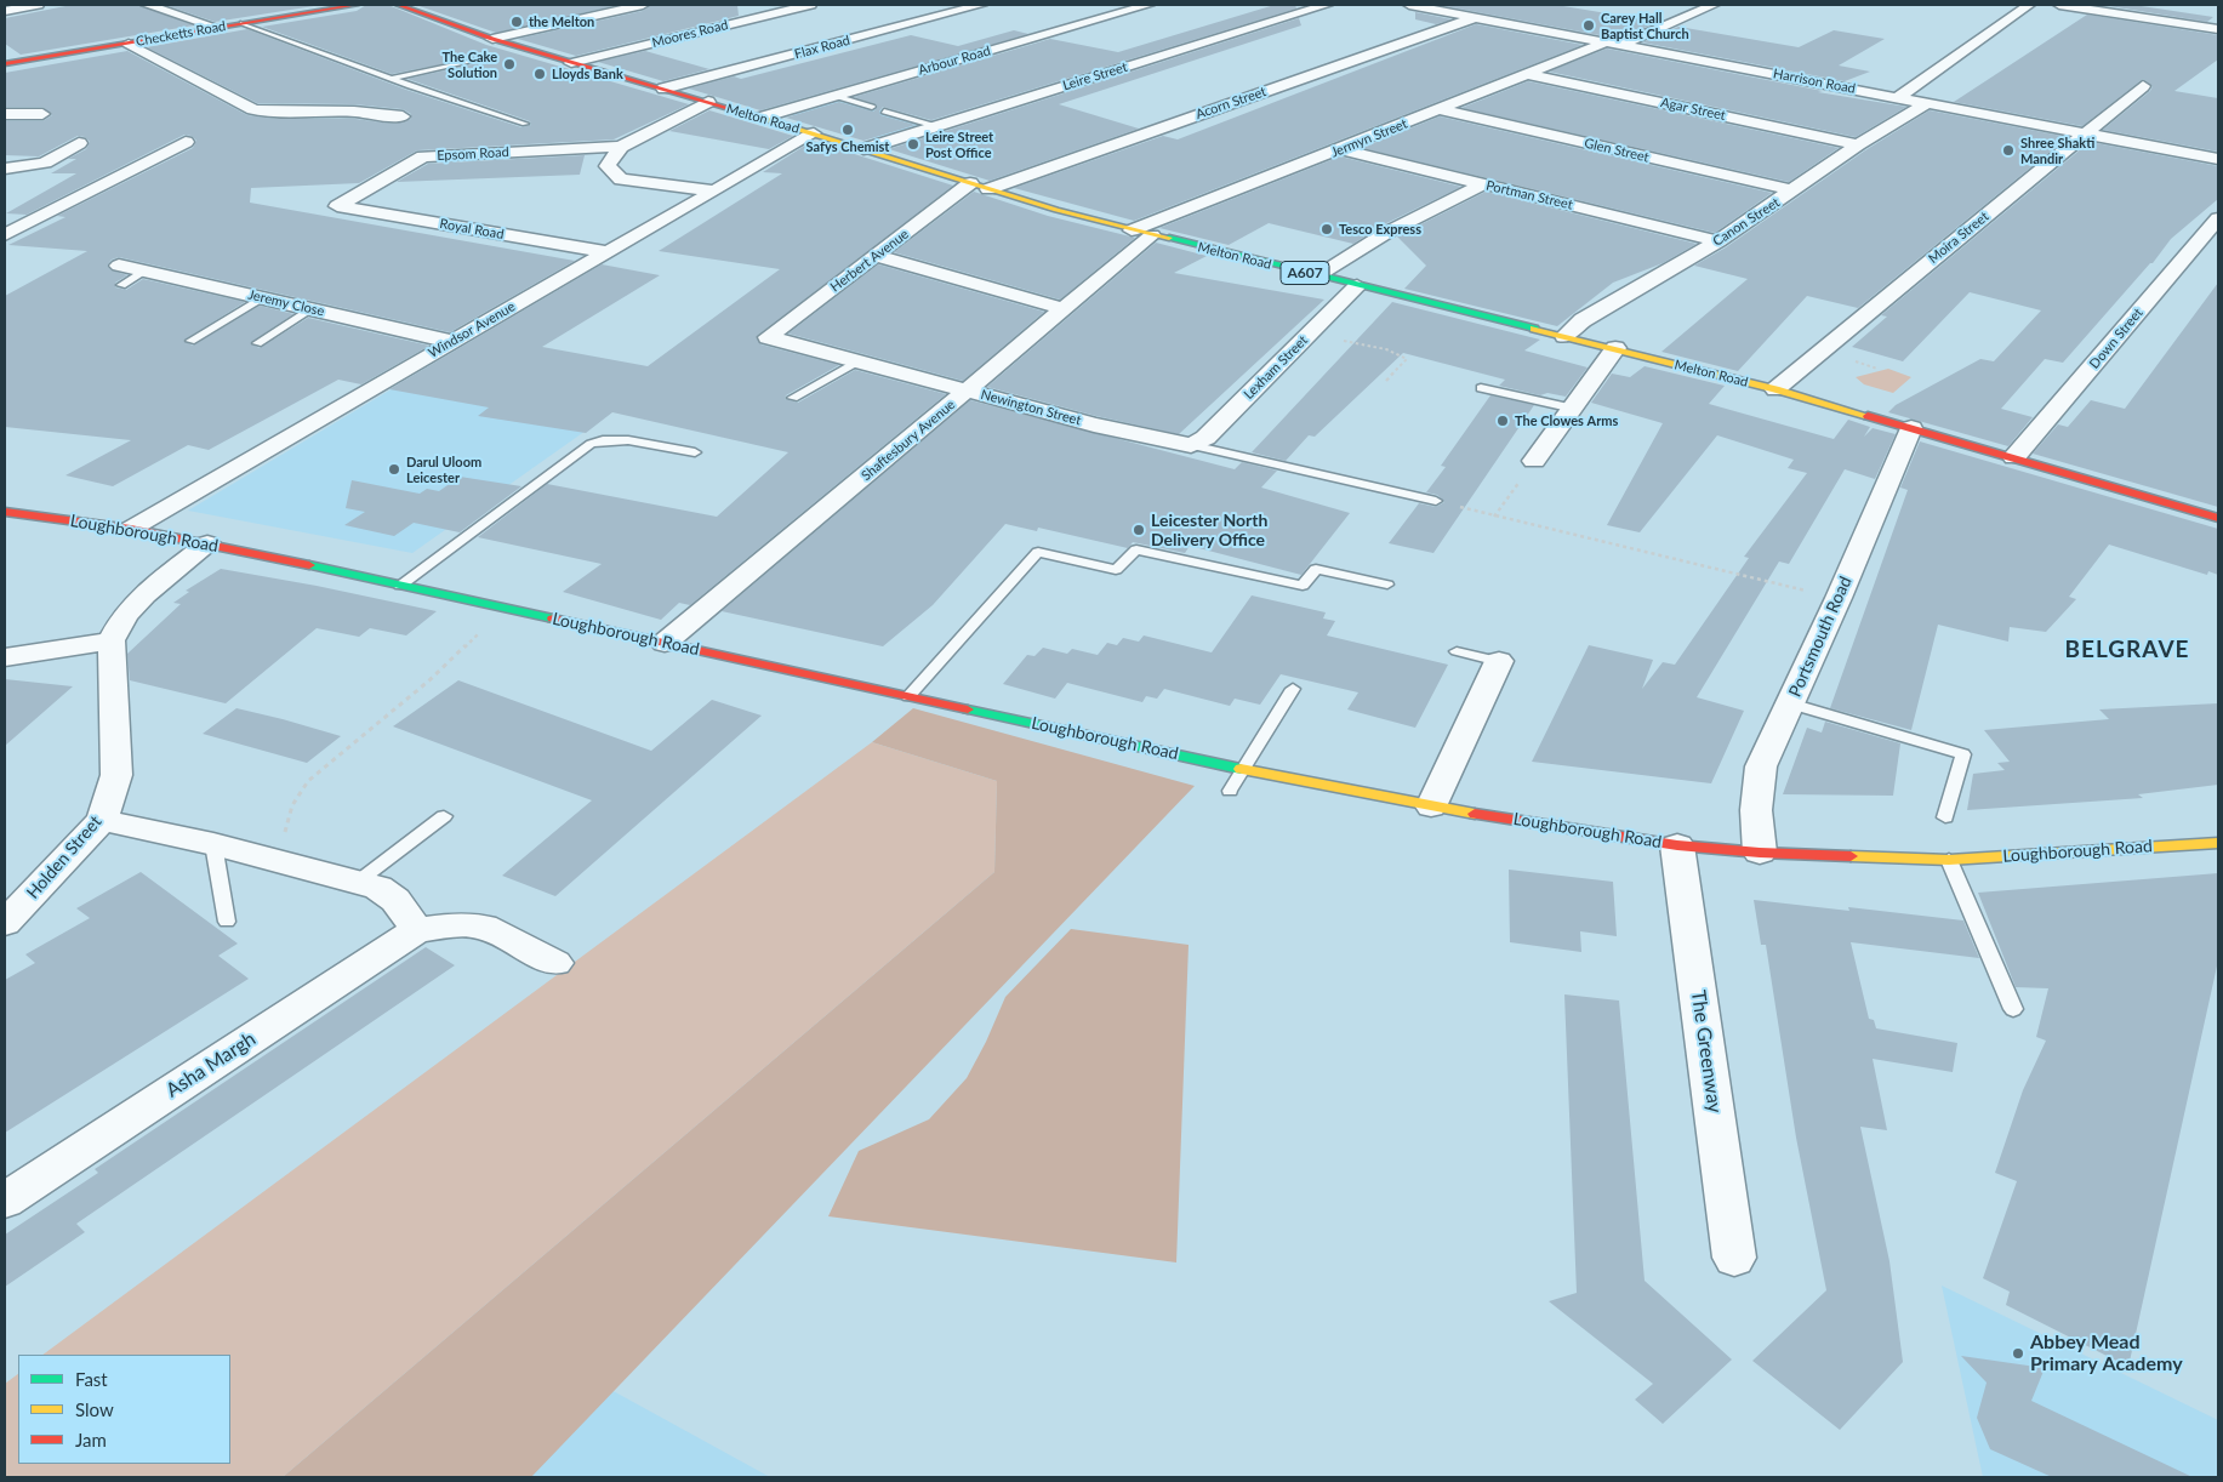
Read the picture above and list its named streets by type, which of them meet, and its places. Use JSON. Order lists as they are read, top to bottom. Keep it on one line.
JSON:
{"streets":{"main road":["Checketts Road","Melton Road","A607","Loughborough Road"],"street":["Moores Road","Flax Road","Arbour Road","Leire Street","Harrison Road","Acorn Street","Agar Street","Jermyn Street","Glen Street","Epsom Road","Portman Street","Canon Street","Royal Road","Moira Street","Herbert Avenue","Jeremy Close","Windsor Avenue","Down Street","Lexham Street","Newington Street","Shaftesbury Avenue","Portsmouth Road","Holden Street","The Greenway","Asha Margh"]},"crossings":[["Moores Road","Melton Road"],["Flax Road","Melton Road"],["Arbour Road","Melton Road"],["Leire Street","Melton Road"],["Harrison Road","Acorn Street"],["Harrison Road","Jermyn Street"],["Harrison Road","Canon Street"],["Harrison Road","Moira Street"],["Acorn Street","Melton Road"],["Acorn Street","Herbert Avenue"],["Agar Street","Jermyn Street"],["Agar Street","Canon Street"],["Melton Road","Jermyn Street"],["Melton Road","Canon Street"],["Melton Road","Moira Street"],["Melton Road","Herbert Avenue"],["Melton Road","Windsor Avenue"],["Melton Road","Down Street"],["Melton Road","Lexham Street"],["Melton Road","Shaftesbury Avenue"],["Melton Road","Portsmouth Road"],["Jermyn Street","Glen Street"],["Jermyn Street","Portman Street"],["Jermyn Street","Shaftesbury Avenue"],["Glen Street","Canon Street"],["Epsom Road","Royal Road"],["Portman Street","Canon Street"],["Royal Road","Windsor Avenue"],["Herbert Avenue","Newington Street"],["Jeremy Close","Windsor Avenue"],["Windsor Avenue","Loughborough Road"],["Lexham Street","Newington Street"],["Newington Street","Shaftesbury Avenue"],["Shaftesbury Avenue","Loughborough Road"],["Loughborough Road","Portsmouth Road"],["Loughborough Road","The Greenway"]],"districts":["BELGRAVE"],"places":["the Melton","Carey Hall Baptist Church","The Cake Solution","Lloyds Bank","Safys Chemist","Leire Street Post Office","Shree Shakti Mandir","Tesco Express","The Clowes Arms","Darul Uloom Leicester","Leicester North Delivery Office","Abbey Mead Primary Academy"],"legend":["Fast","Slow","Jam"]}
